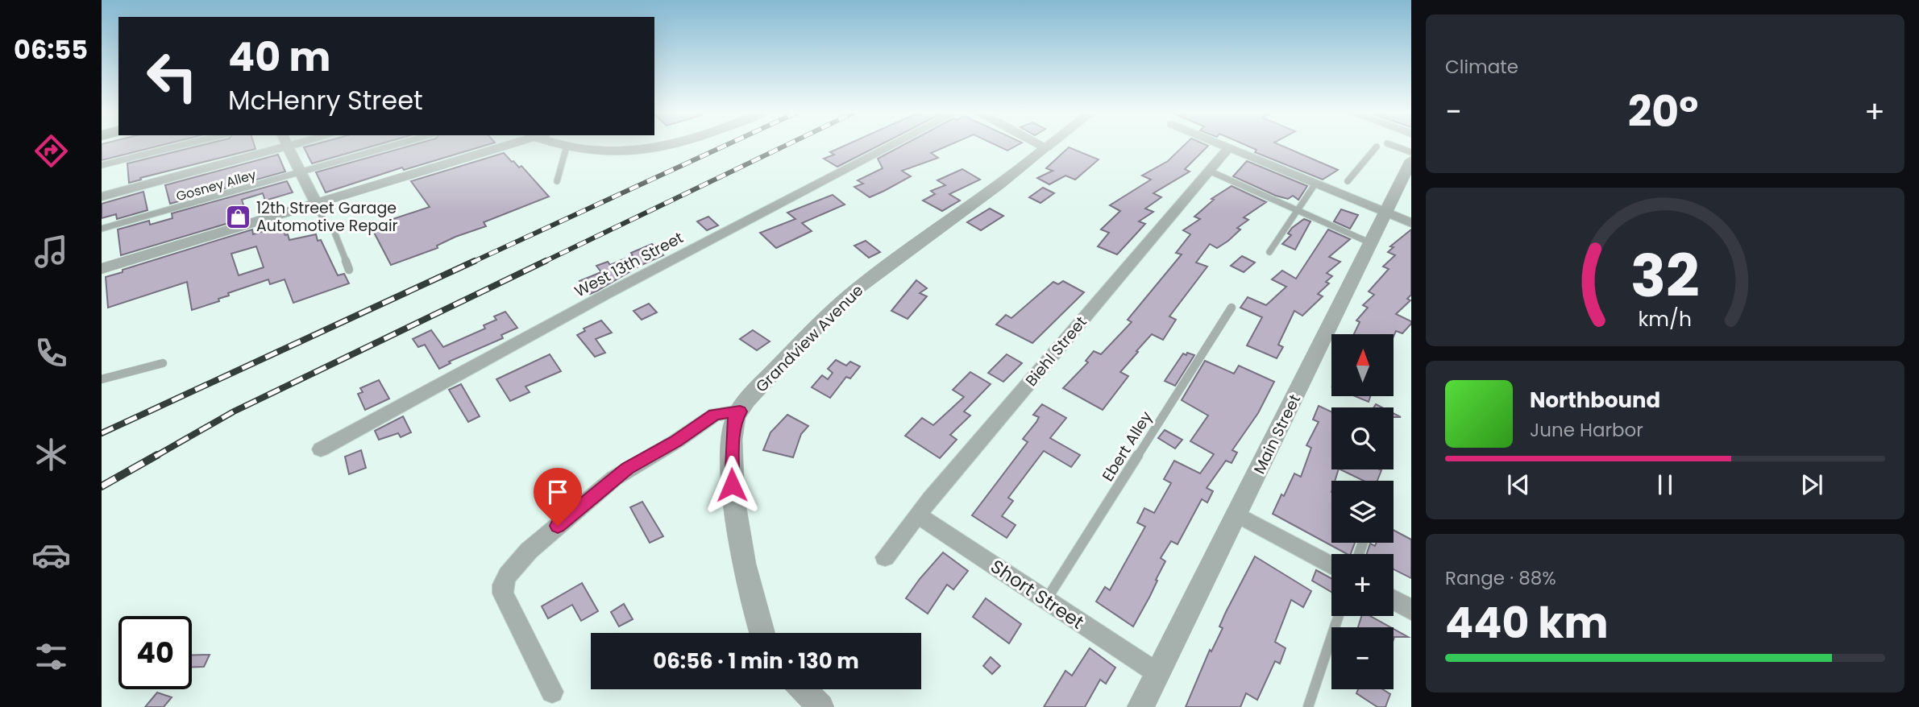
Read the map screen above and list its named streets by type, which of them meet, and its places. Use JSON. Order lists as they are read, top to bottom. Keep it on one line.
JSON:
{"streets":{"street":["West 13th Street","Grandview Avenue","Biehl Street","Main Street","Short Street"],"lane":["Gosney Alley","Ebert Alley"]},"crossings":[["Biehl Street","Short Street"],["Main Street","Short Street"],["Ebert Alley","Short Street"]],"places":{"shop":["12th Street Garage Automotive Repair"]},"north":"top","page":{"tabs":"06:55","tile":["Climate",["Range · 88%","440 km"]],"turn":["40 m","McHenry Street"],"heat":["−","20°","+"],"map_buttons":["+","−"],"song":["Northbound","June Harbor"],"limit":"40","trip":"06:56 · 1 min · 130 m","gauge":["32","km/h"]}}
